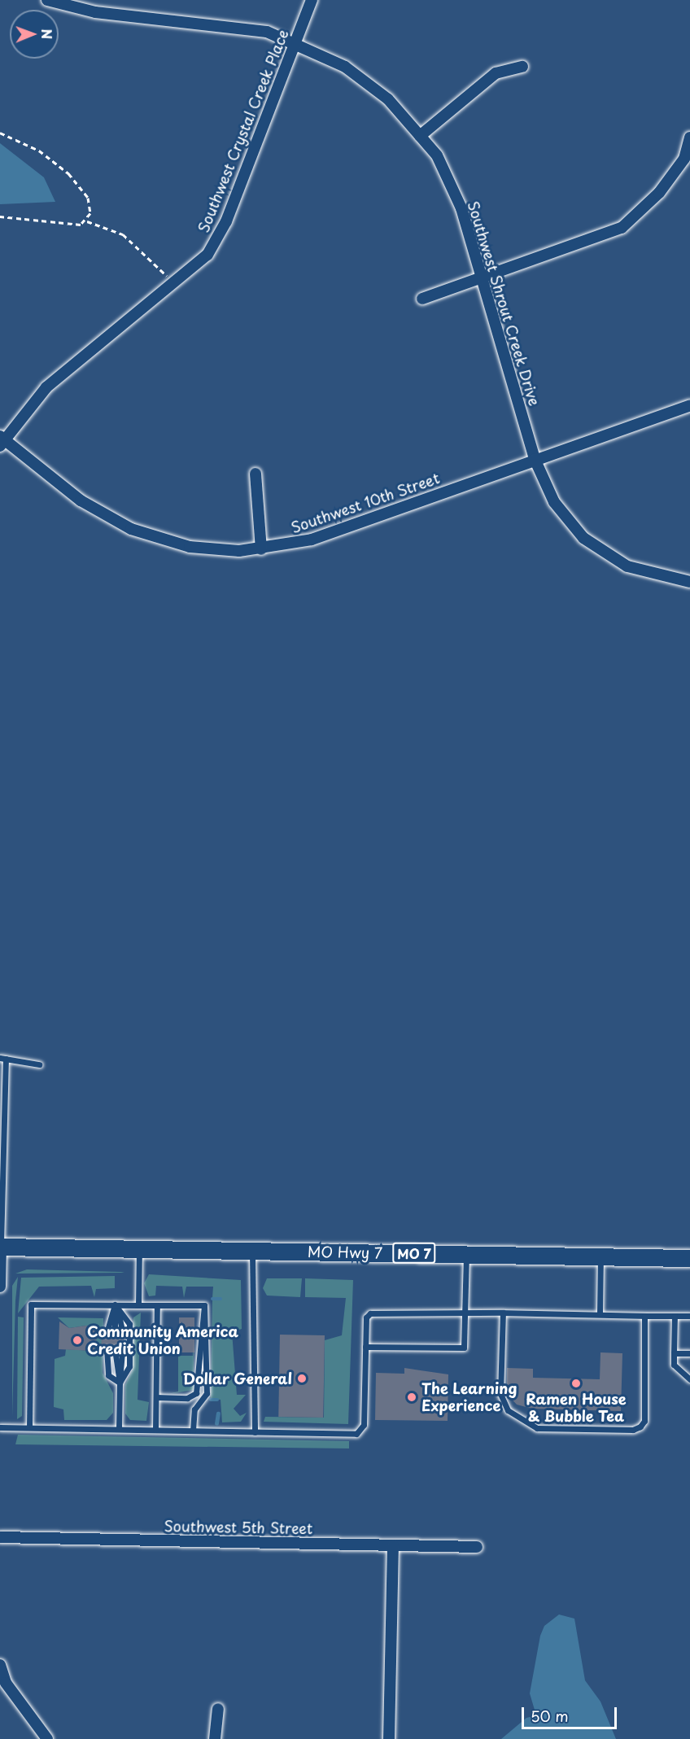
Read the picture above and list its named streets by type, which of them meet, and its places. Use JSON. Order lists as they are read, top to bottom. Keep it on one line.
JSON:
{"streets":{"main road":["MO Hwy 7","MO 7"],"street":["Southwest Crystal Creek Place","Southwest Shrout Creek Drive","Southwest 10th Street","Southwest 5th Street"]},"crossings":[["Southwest Crystal Creek Place","Southwest Shrout Creek Drive"],["Southwest Crystal Creek Place","Southwest 10th Street"],["Southwest Shrout Creek Drive","Southwest 10th Street"]],"places":["Community America Credit Union","Dollar General","Ramen House & Bubble Tea","The Learning Experience"],"scale_bar":"50 m","north":"right"}
